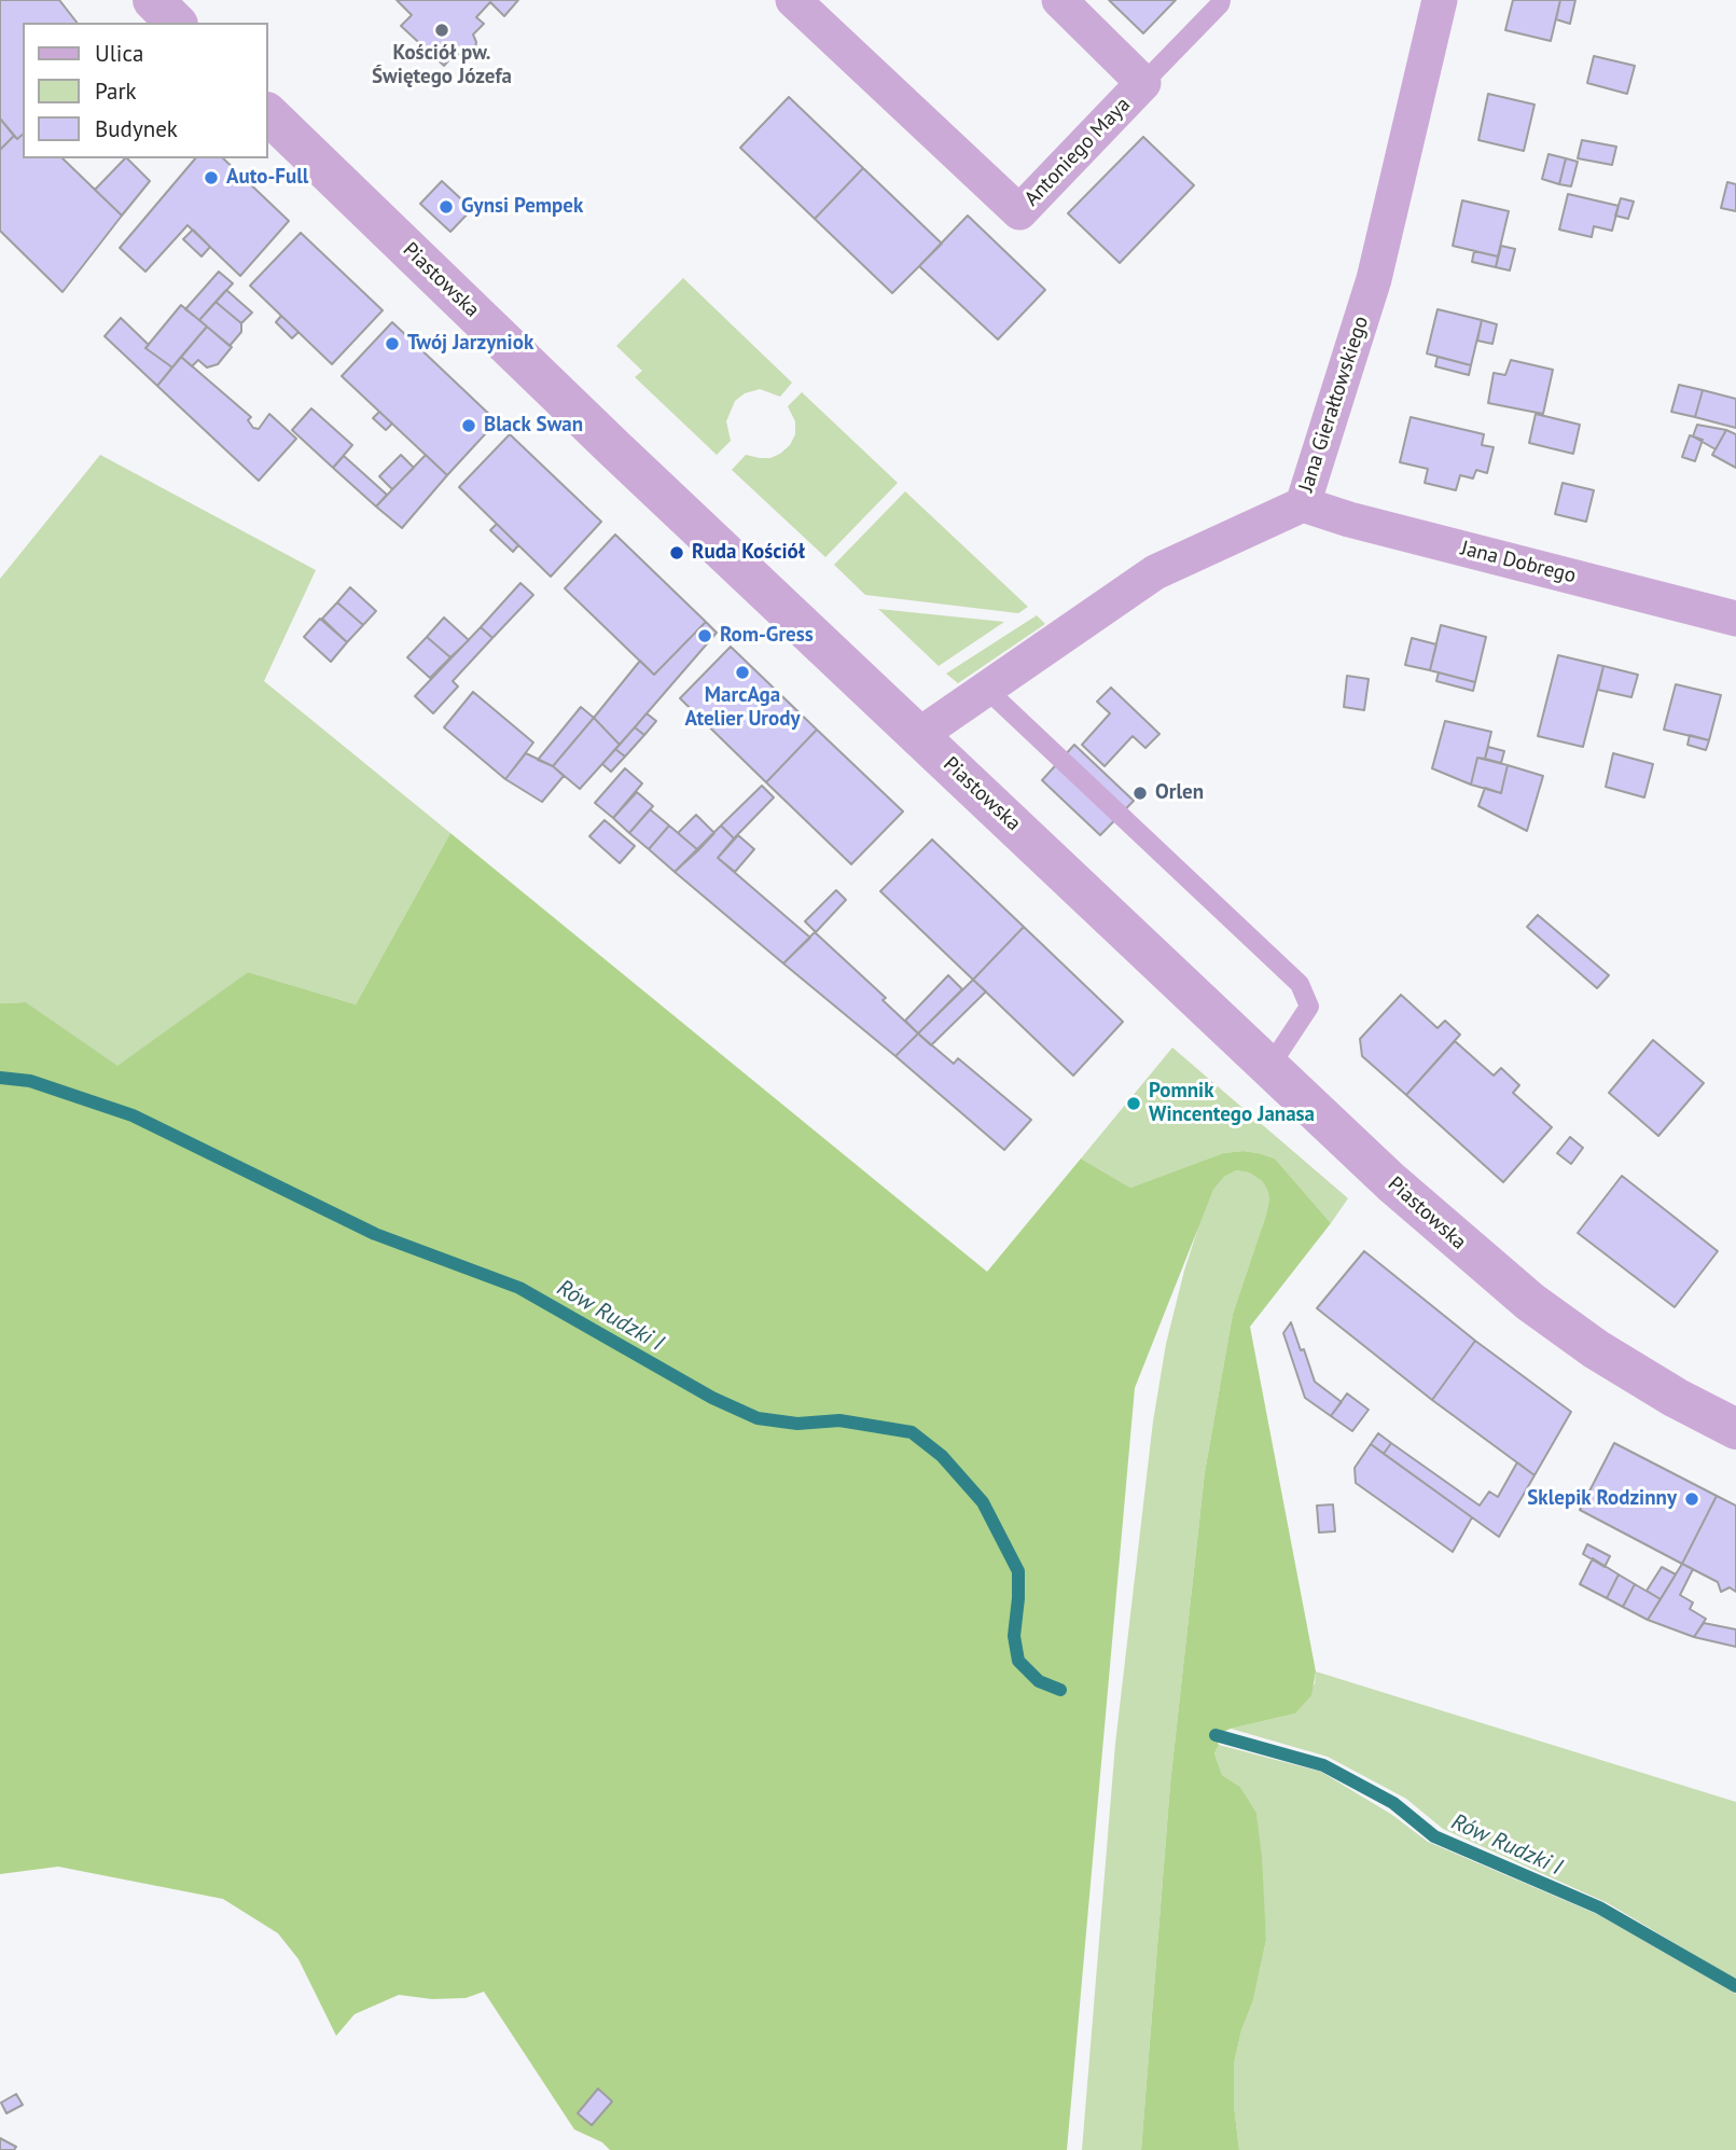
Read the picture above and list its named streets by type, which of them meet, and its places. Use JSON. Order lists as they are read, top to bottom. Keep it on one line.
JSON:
{"streets":{"street":["Antoniego Maya","Piastowska","Jana Gierałtowskiego","Jana Dobrego"]},"crossings":[["Piastowska","Jana Gierałtowskiego"],["Jana Gierałtowskiego","Jana Dobrego"]],"water":["Rów Rudzki I"],"places":["Kościół pw. Świętego Józefa","Auto-Full","Gynsi Pempek","Twój Jarzyniok","Black Swan","Ruda Kościół","Rom-Gress","MarcAga Atelier Urody","Orlen","Pomnik Wincentego Janasa","Sklepik Rodzinny"],"legend":["Ulica","Park","Budynek"]}
